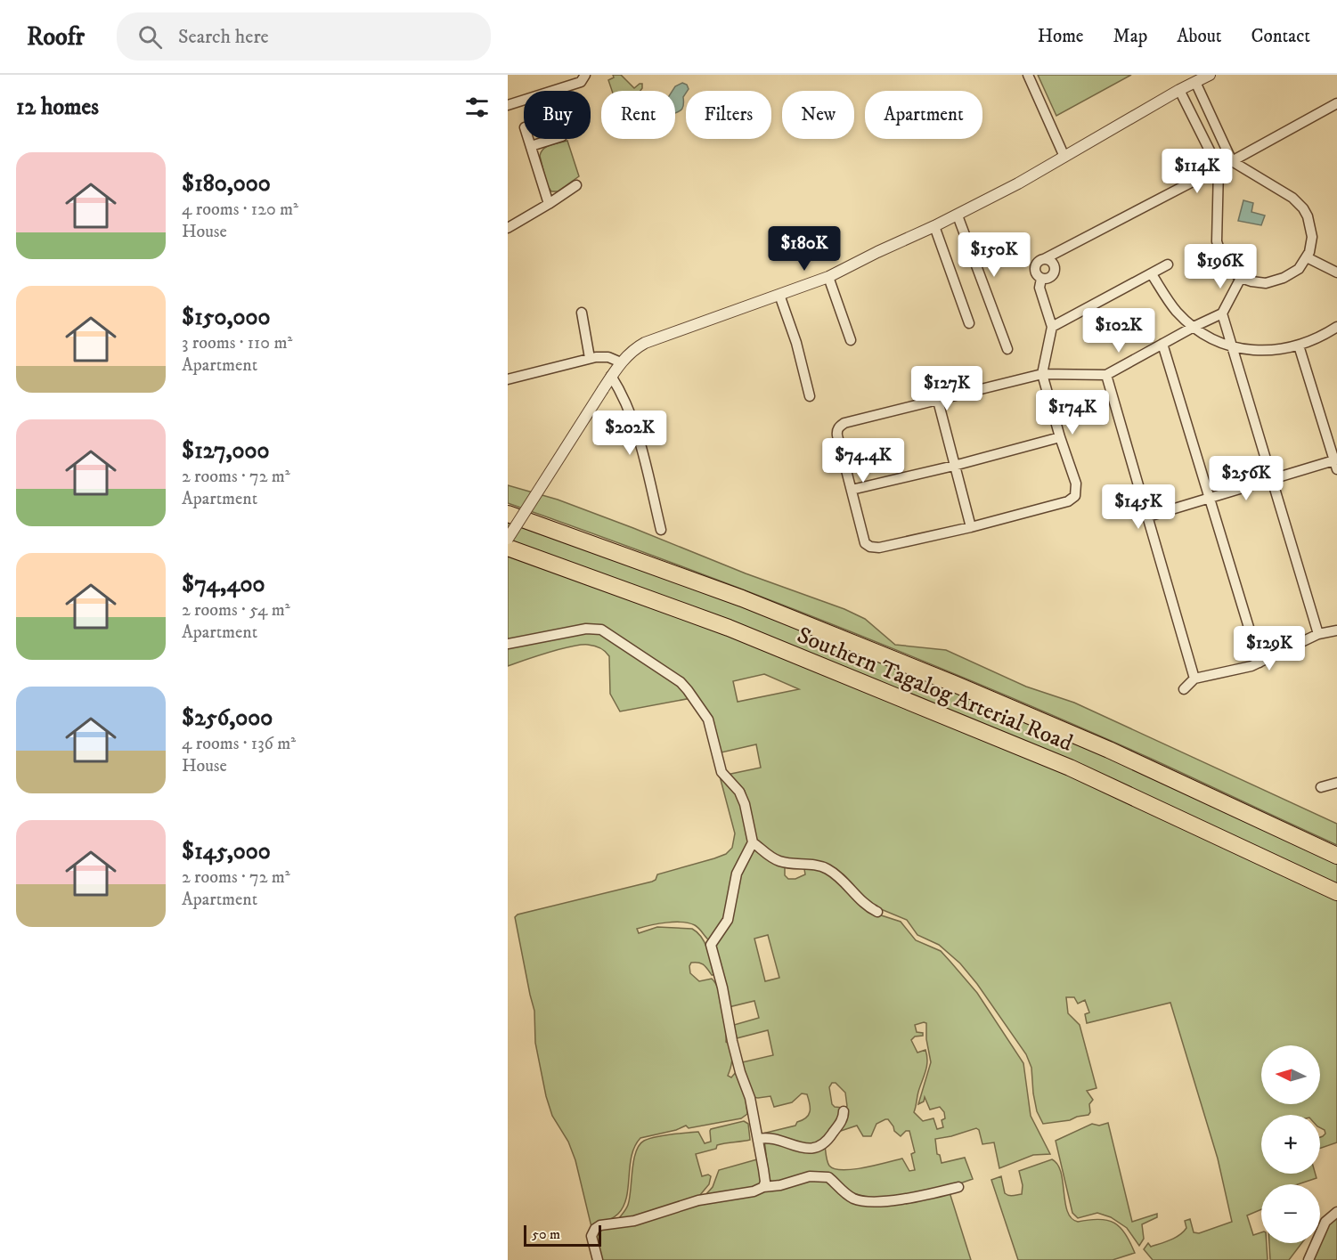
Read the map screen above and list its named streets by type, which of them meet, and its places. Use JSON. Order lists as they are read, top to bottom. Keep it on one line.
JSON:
{"streets":{"highway":["Southern Tagalog Arterial Road"]},"scale_bar":"50 m","north":"left","page":{"header":"Roofr","search":"Search here","nav":["Home","Map","About","Contact"],"heading":"12 homes","chip":["Buy","Rent","Filters","New","Apartment"],"list":[{"name":"$180,000","note":"4 rooms · 120 m² · House"},{"name":"$150,000","note":"3 rooms · 110 m² · Apartment"},{"name":"$127,000","note":"2 rooms · 72 m² · Apartment"},{"name":"$74,400","note":"2 rooms · 54 m² · Apartment"},{"name":"$256,000","note":"4 rooms · 136 m² · House"},{"name":"$145,000","note":"2 rooms · 72 m² · Apartment"}],"price":["$114K","$180K","$150K","$196K","$102K","$127K","$174K","$202K","$74.4K","$256K","$145K","$129K"],"map_buttons":["+","−"],"scale":"50 m"}}
